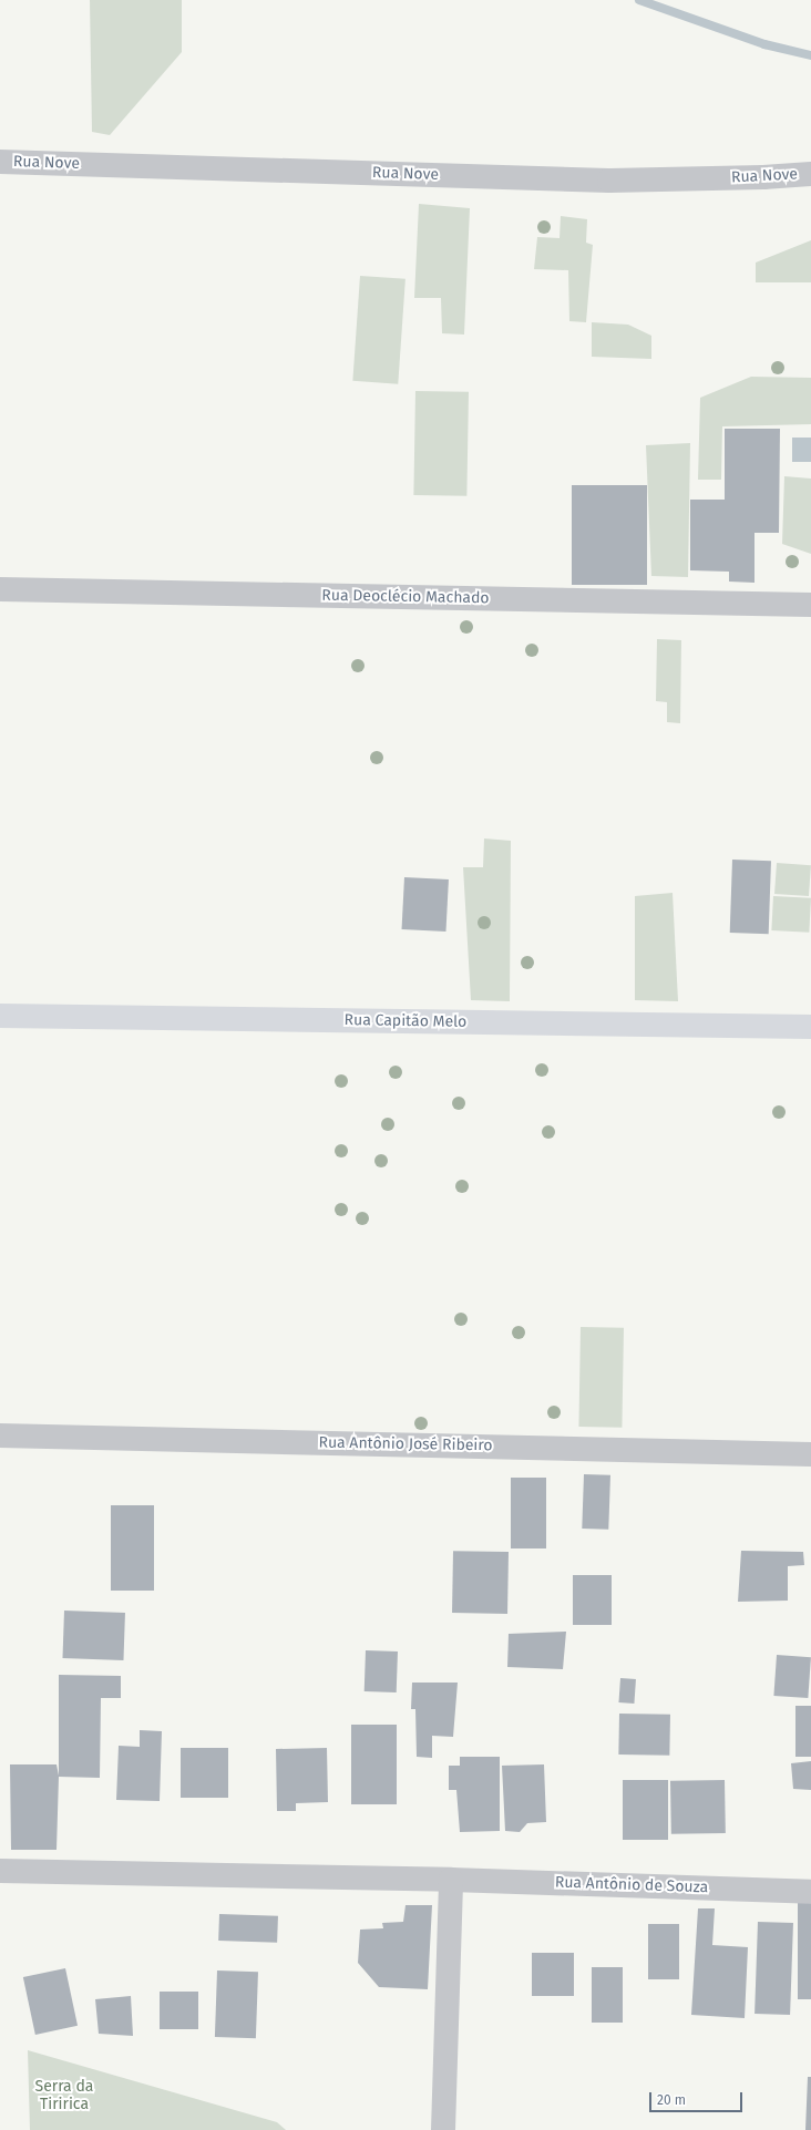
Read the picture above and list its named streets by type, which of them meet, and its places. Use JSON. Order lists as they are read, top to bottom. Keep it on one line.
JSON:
{"streets":{"main road":["Rua Capitão Melo"],"street":["Rua Nove","Rua Deoclécio Machado","Rua Antônio José Ribeiro","Rua Antônio de Souza"]},"parks":["Serra da Tiririca"],"scale_bar":"20 m"}
